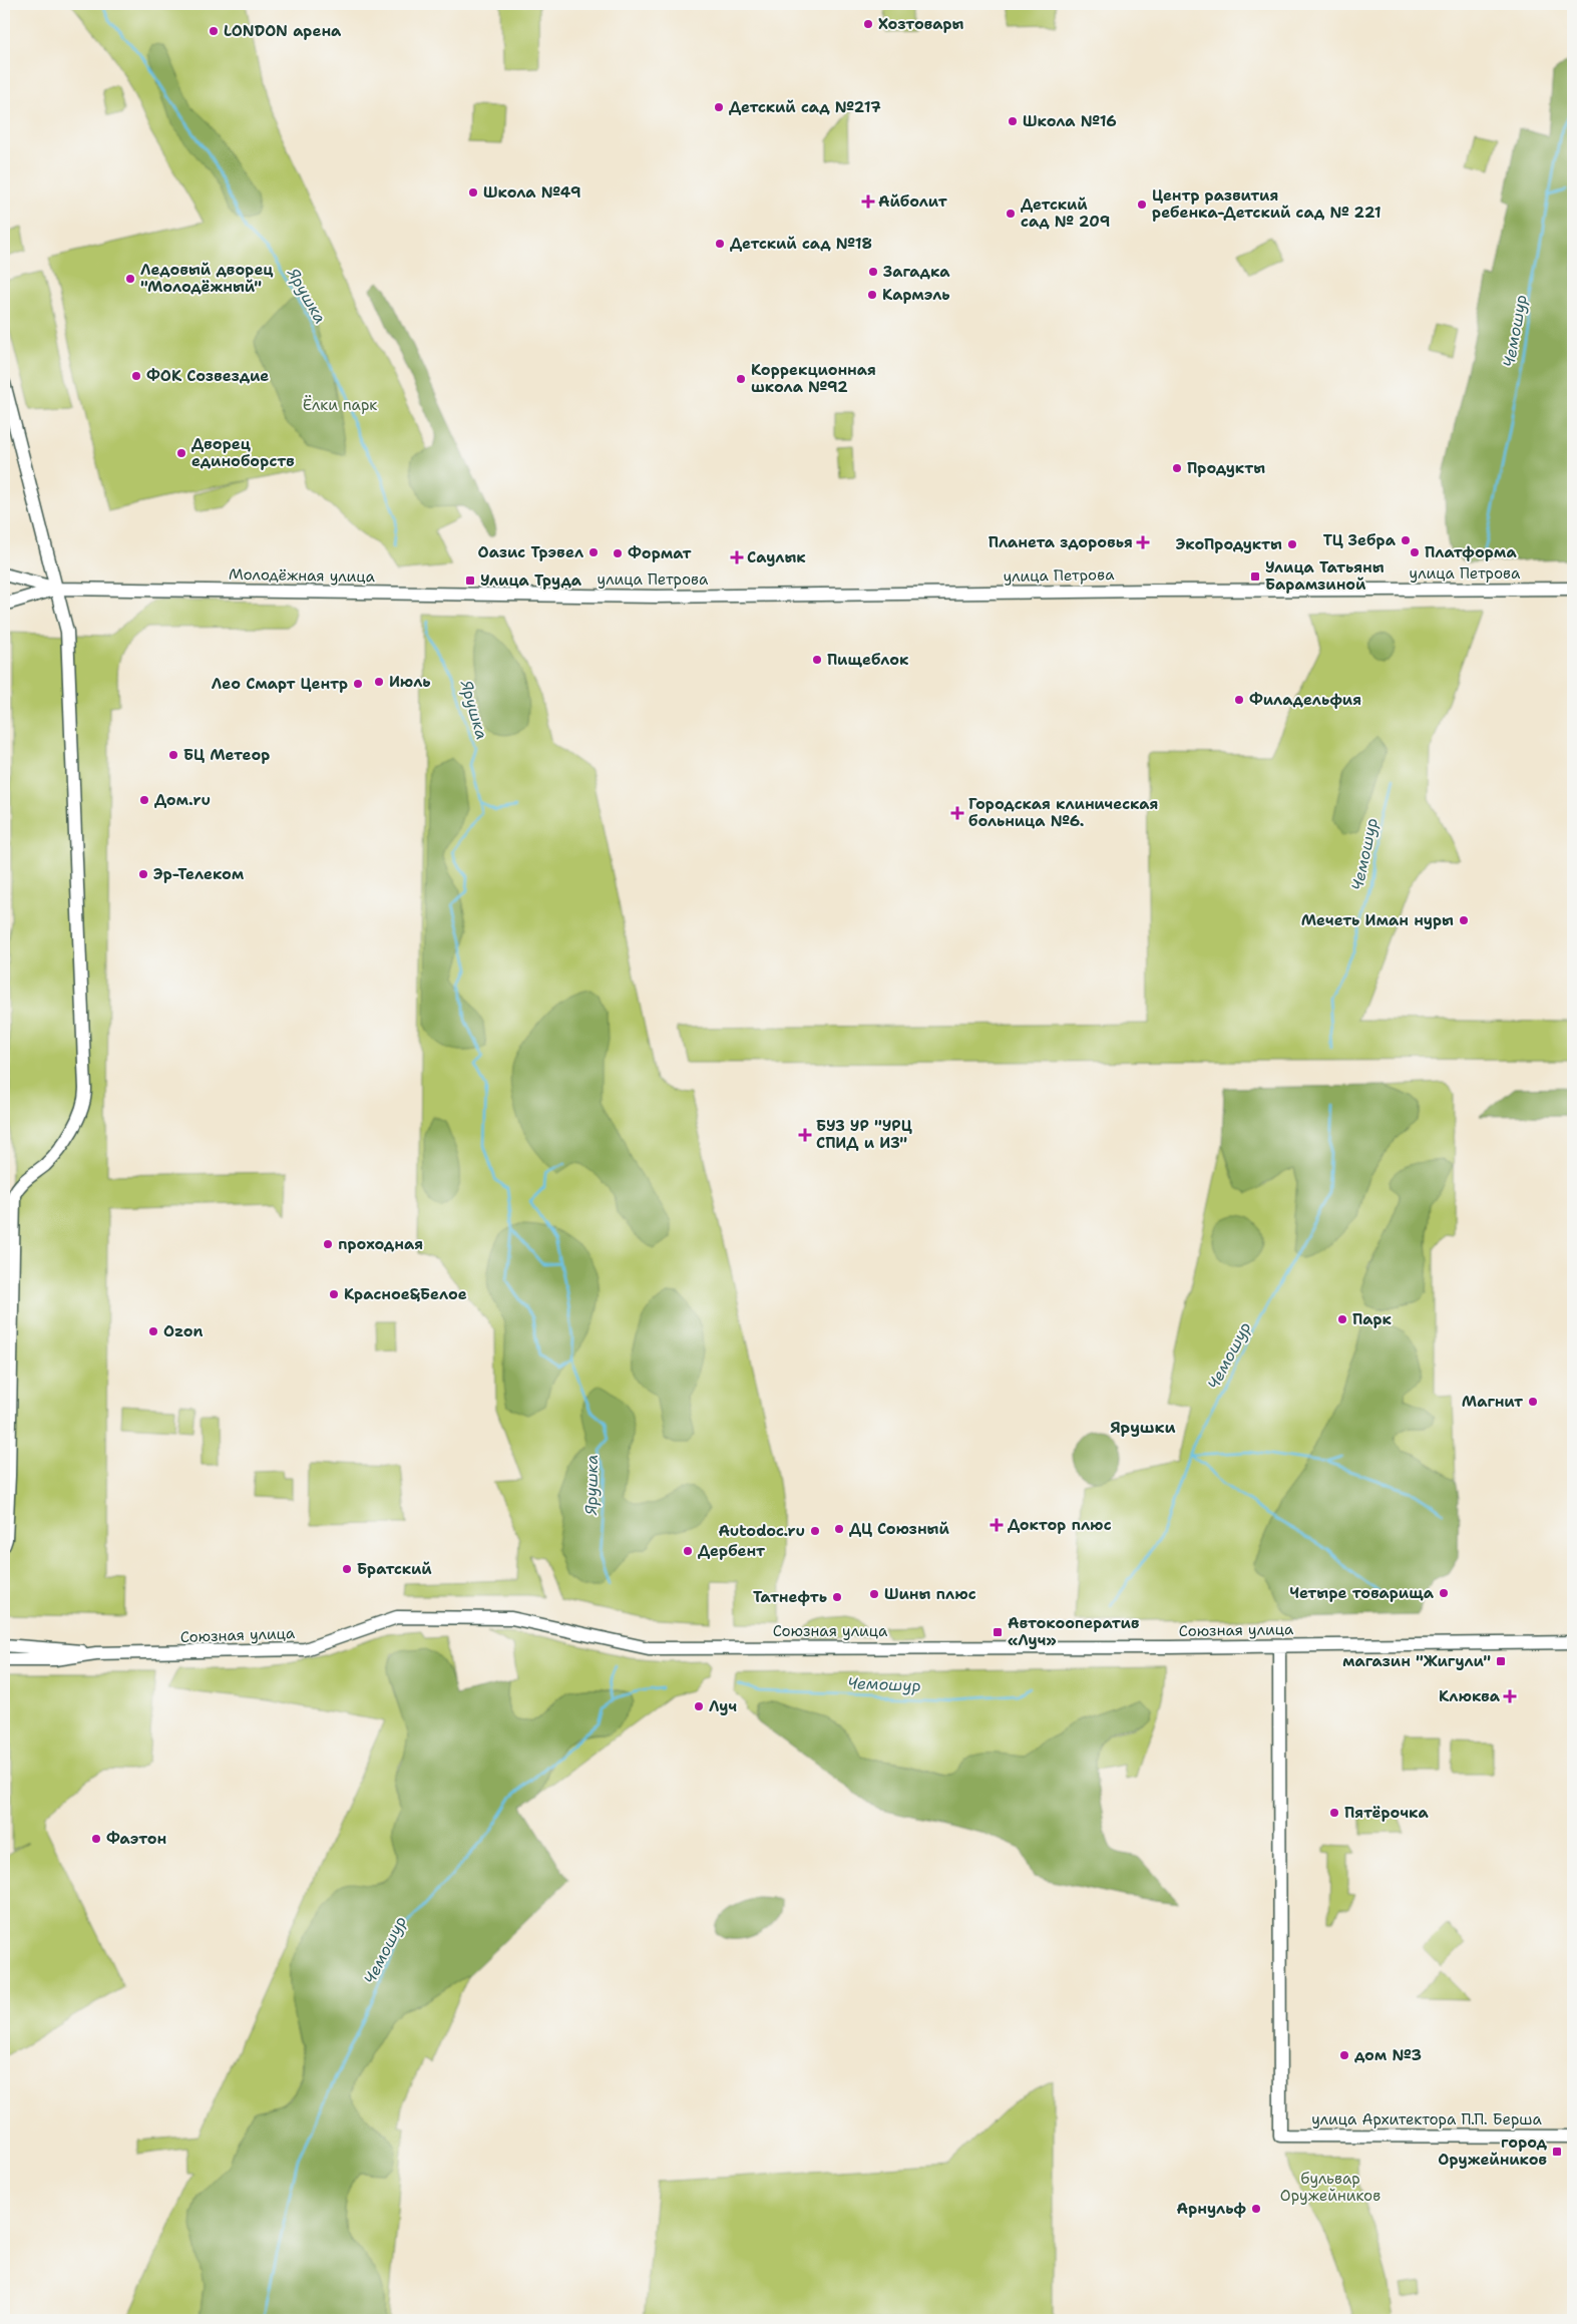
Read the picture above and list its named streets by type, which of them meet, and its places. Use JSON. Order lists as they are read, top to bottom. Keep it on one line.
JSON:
{"streets":{"main road":["улица Петрова","Молодёжная улица","Союзная улица","улица Архитектора П.П. Берша"]},"crossings":[["улица Петрова","Молодёжная улица"],["Союзная улица","улица Архитектора П.П. Берша"]],"districts":["Ярушки"],"water":["Ярушка","Чемошур"],"parks":["Ёлки парк","бульвар Оружейников"],"places":{"other":["Хозтовары","LONDON арена","Детский сад №217","Школа №16","Школа №49","Центр развития ребенка-Детский сад № 221","Детский сад № 209","Детский сад №18","Загадка","Ледовый дворец \"Молодёжный\"","Кармэль","ФОК Созвездие","Коррекционная школа №92","Дворец единоборств","Продукты","ТЦ Зебра","ЭкоПродукты","Оазис Трэвел","Платформа","Формат","Пищеблок","Июль","Лео Смарт Центр","Филадельфия","БЦ Метеор","Дом.ru","Эр-Телеком","Мечеть Иман нуры","проходная","Красное&Белое","Парк","Ozon","Магнит","ДЦ Союзный","Autodoc.ru","Дербент","Братский","Четыре товарища","Шины плюс","Татнефть","Луч","Пятёрочка","Фаэтон","дом №3","Арнульф"],"health":["Айболит","Планета здоровья","Саулык","Городская клиническая больница №6.","БУЗ УР \"УРЦ СПИД и ИЗ\"","Доктор плюс","Клюква"],"transit":["Улица Татьяны Барамзиной","Улица Труда","Автокооператив «Луч»","магазин \"Жигули\"","город Оружейников"]}}
